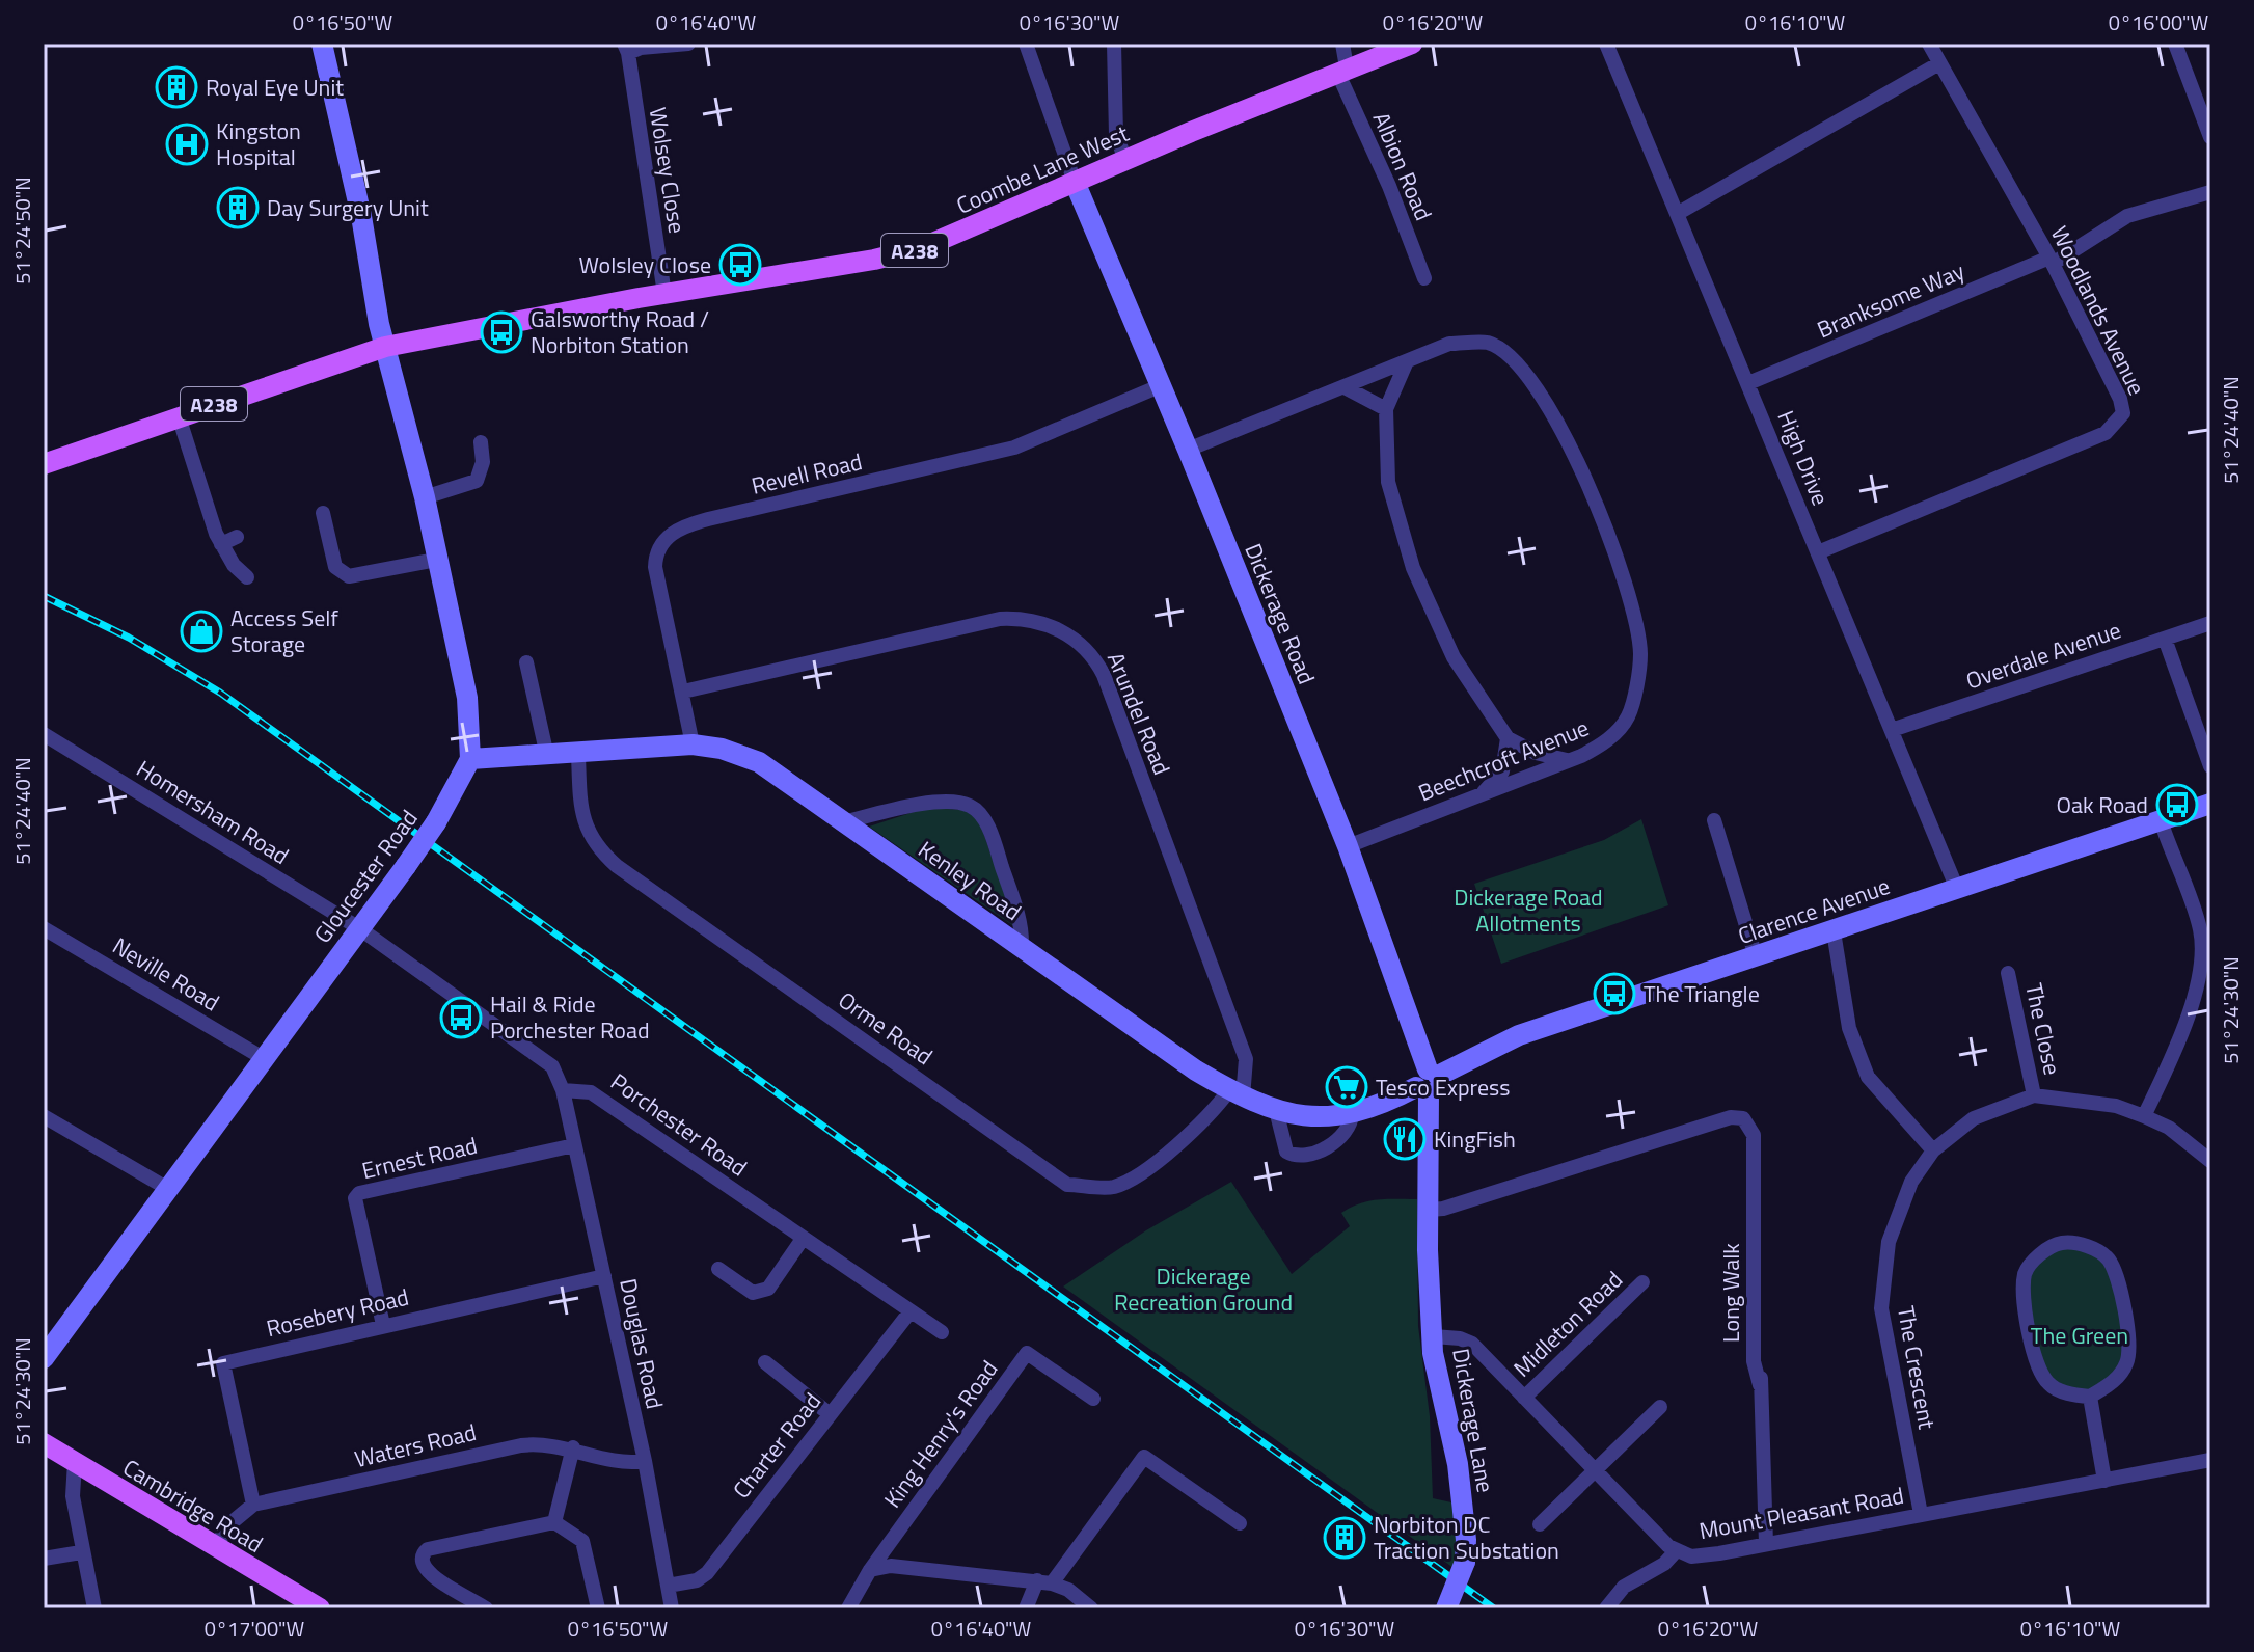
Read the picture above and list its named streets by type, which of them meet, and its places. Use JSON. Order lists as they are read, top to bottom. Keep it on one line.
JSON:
{"streets":{"main road":["Coombe Lane West","A238","Cambridge Road"],"street":["Albion Road","Wolsey Close","Branksome Way","Woodlands Avenue","High Drive","Revell Road","Dickerage Road","Overdale Avenue","Arundel Road","Beechcroft Avenue","Homersham Road","Gloucester Road","Kenley Road","Clarence Avenue","Neville Road","Orme Road","The Close","Porchester Road","Ernest Road","Long Walk","Rosebery Road","Midleton Road","Douglas Road","The Crescent","Dickerage Lane","King Henry's Road","Waters Road","Charter Road","Mount Pleasant Road"]},"crossings":[["Albion Road","Coombe Lane West"],["Coombe Lane West","Wolsey Close"],["Coombe Lane West","A238"],["Coombe Lane West","Dickerage Road"],["Branksome Way","Woodlands Avenue"],["Branksome Way","High Drive"],["Woodlands Avenue","High Drive"],["High Drive","Overdale Avenue"],["High Drive","Clarence Avenue"],["Revell Road","Dickerage Road"],["Revell Road","Arundel Road"],["Revell Road","Kenley Road"],["Dickerage Road","Beechcroft Avenue"],["Dickerage Road","Kenley Road"],["Dickerage Road","Clarence Avenue"],["Dickerage Road","Long Walk"],["Dickerage Road","Dickerage Lane"],["Dickerage Road","Mount Pleasant Road"],["Arundel Road","Kenley Road"],["Arundel Road","Orme Road"],["Homersham Road","Gloucester Road"],["Gloucester Road","Kenley Road"],["Gloucester Road","Neville Road"],["Kenley Road","Clarence Avenue"],["Kenley Road","Orme Road"],["The Close","The Crescent"],["Porchester Road","Douglas Road"],["Porchester Road","Charter Road"],["Ernest Road","Rosebery Road"],["Ernest Road","Douglas Road"],["Long Walk","Mount Pleasant Road"],["Rosebery Road","Douglas Road"],["Rosebery Road","Waters Road"],["Midleton Road","Mount Pleasant Road"],["Douglas Road","Waters Road"],["Douglas Road","Charter Road"],["The Crescent","Mount Pleasant Road"],["Dickerage Lane","Mount Pleasant Road"]],"parks":["Dickerage Road Allotments","Dickerage Recreation Ground","The Green"],"places":{"building":["Royal Eye Unit","Day Surgery Unit","Norbiton DC Traction Substation"],"hospital":["Kingston Hospital"],"bus stop":["Wolsley Close","Galsworthy Road / Norbiton Station","Oak Road","The Triangle","Hail & Ride Porchester Road"],"shop":["Access Self Storage"],"supermarket":["Tesco Express"],"restaurant":["KingFish"]},"coordinates":["0°16'50\"W","0°16'40\"W","0°16'30\"W","0°16'20\"W","0°16'10\"W","0°16'00\"W","51°24'50\"N","51°24'40\"N","51°24'30\"N","0°17'00\"W"]}
